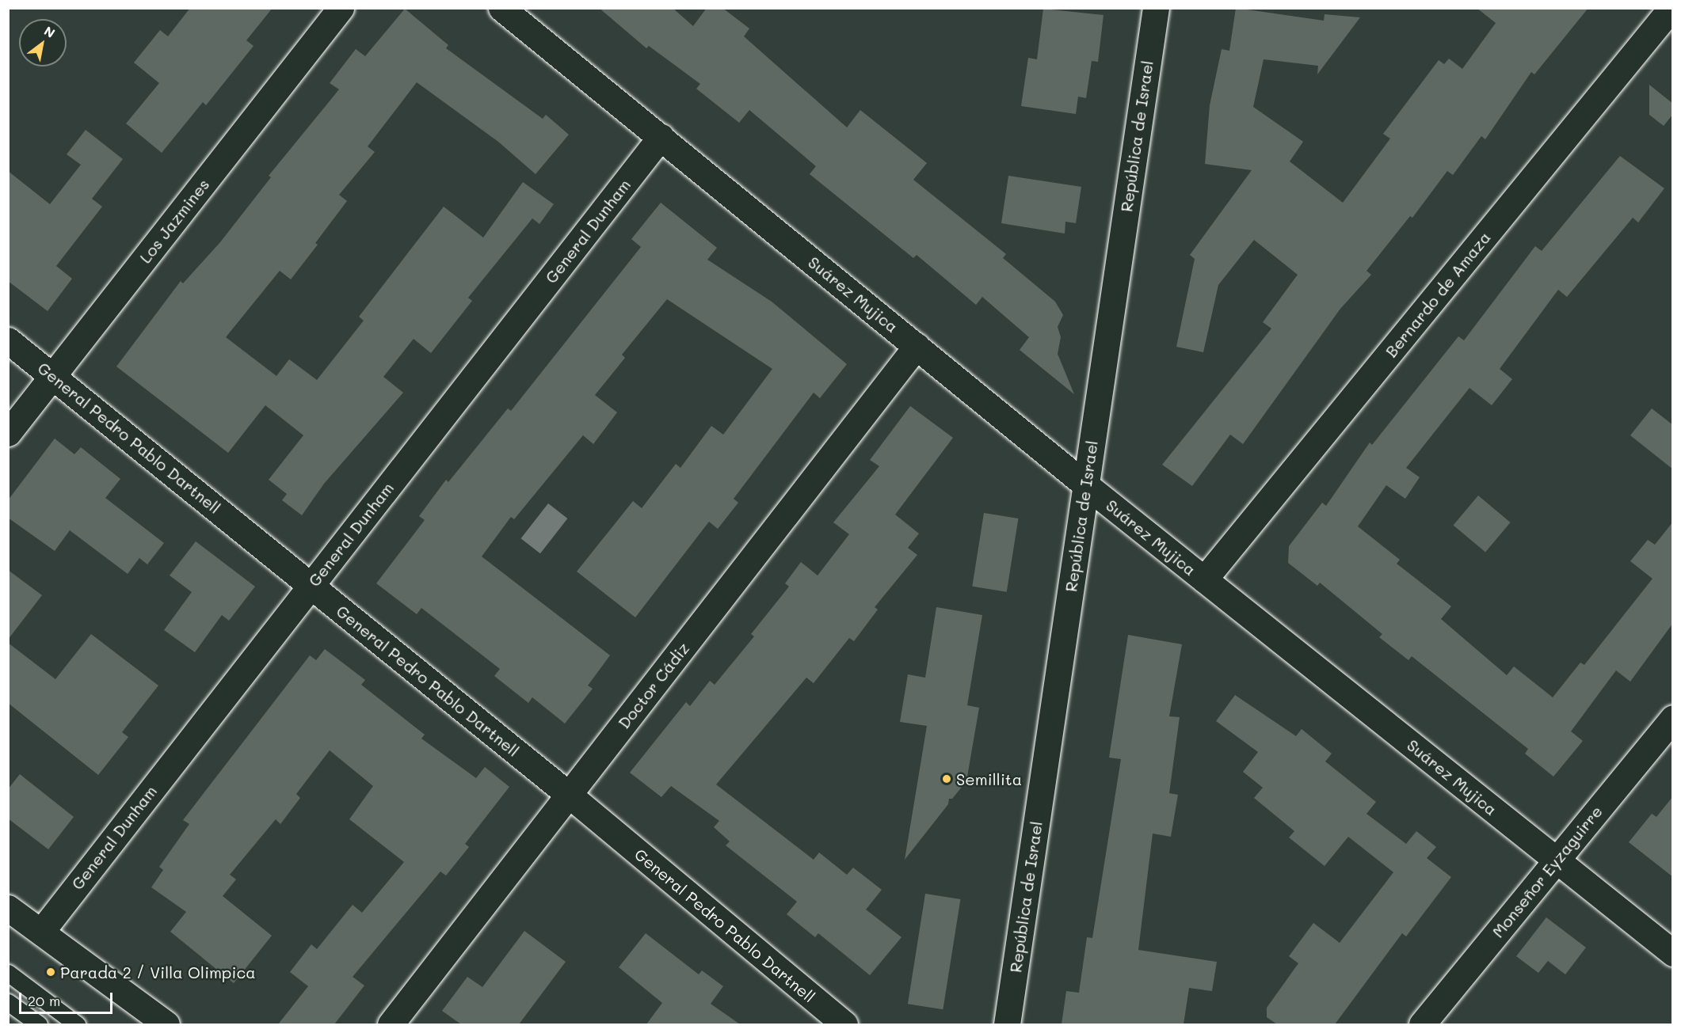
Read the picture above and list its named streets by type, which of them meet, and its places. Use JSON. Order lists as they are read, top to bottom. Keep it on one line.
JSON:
{"streets":{"street":["República de Israel","Los Jazmines","General Dunham","Suárez Mujica","Bernardo de Amaza","General Pedro Pablo Dartnell","Doctor Cádiz","Monseñor Eyzaguirre"]},"crossings":[["República de Israel","Suárez Mujica"],["Los Jazmines","General Pedro Pablo Dartnell"],["General Dunham","Suárez Mujica"],["General Dunham","General Pedro Pablo Dartnell"],["Suárez Mujica","Bernardo de Amaza"],["Suárez Mujica","Doctor Cádiz"],["Suárez Mujica","Monseñor Eyzaguirre"],["General Pedro Pablo Dartnell","Doctor Cádiz"]],"places":["Semillita","Parada 2 / Villa Olimpica"],"scale_bar":"20 m","north":"top right"}
